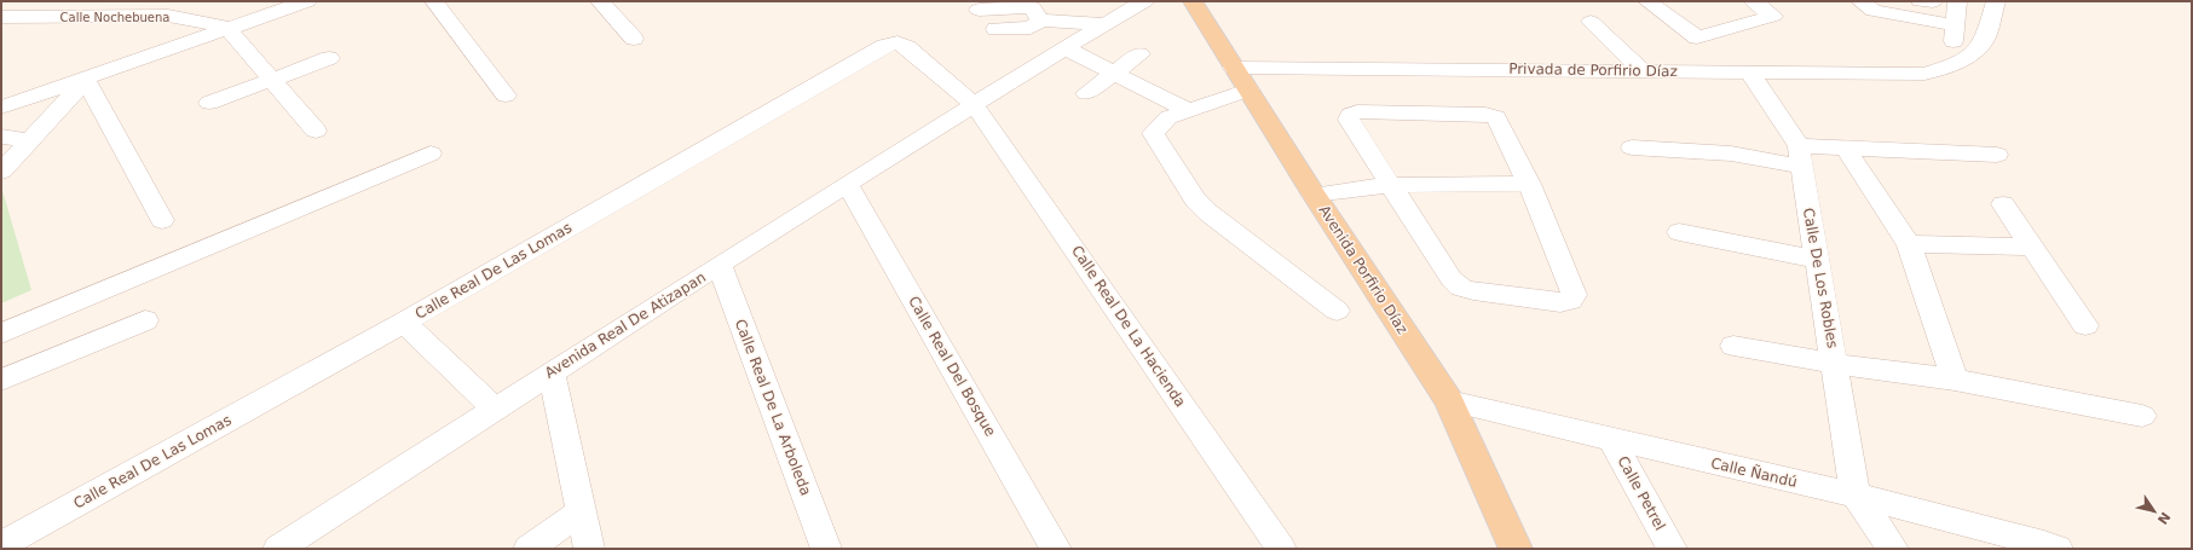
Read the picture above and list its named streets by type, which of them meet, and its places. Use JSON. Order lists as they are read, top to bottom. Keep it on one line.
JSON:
{"streets":{"main road":["Avenida Porfirio Díaz"],"street":["Calle Nochebuena","Privada de Porfirio Díaz","Calle Real De Las Lomas","Calle De Los Robles","Avenida Real De Atizapan","Calle Real De La Hacienda","Calle Real Del Bosque","Calle Real De La Arboleda","Calle Ñandú","Calle Petrel"]},"crossings":[["Privada de Porfirio Díaz","Avenida Porfirio Díaz"],["Privada de Porfirio Díaz","Calle De Los Robles"],["Avenida Porfirio Díaz","Calle Ñandú"],["Calle Real De Las Lomas","Avenida Real De Atizapan"],["Calle Real De Las Lomas","Calle Real De La Hacienda"],["Calle De Los Robles","Calle Ñandú"],["Avenida Real De Atizapan","Calle Real De La Hacienda"],["Avenida Real De Atizapan","Calle Real Del Bosque"],["Avenida Real De Atizapan","Calle Real De La Arboleda"],["Calle Ñandú","Calle Petrel"]],"north":"bottom right"}
